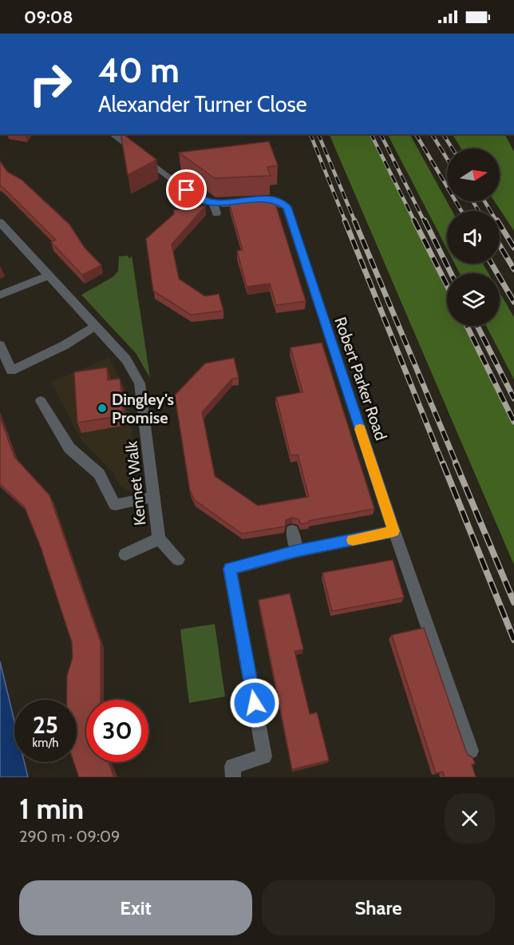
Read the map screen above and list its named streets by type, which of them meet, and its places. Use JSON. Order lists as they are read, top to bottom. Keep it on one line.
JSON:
{"streets":{"street":["Robert Parker Road","Kennet Walk"]},"places":["Dingley's Promise"],"north":"right","page":{"status":"09:08","turn":["40 m","Alexander Turner Close"],"speed":"25 km/h","limit":"30","heading":["1 min","290 m · 09:09"],"buttons":["Exit","Share"]}}
